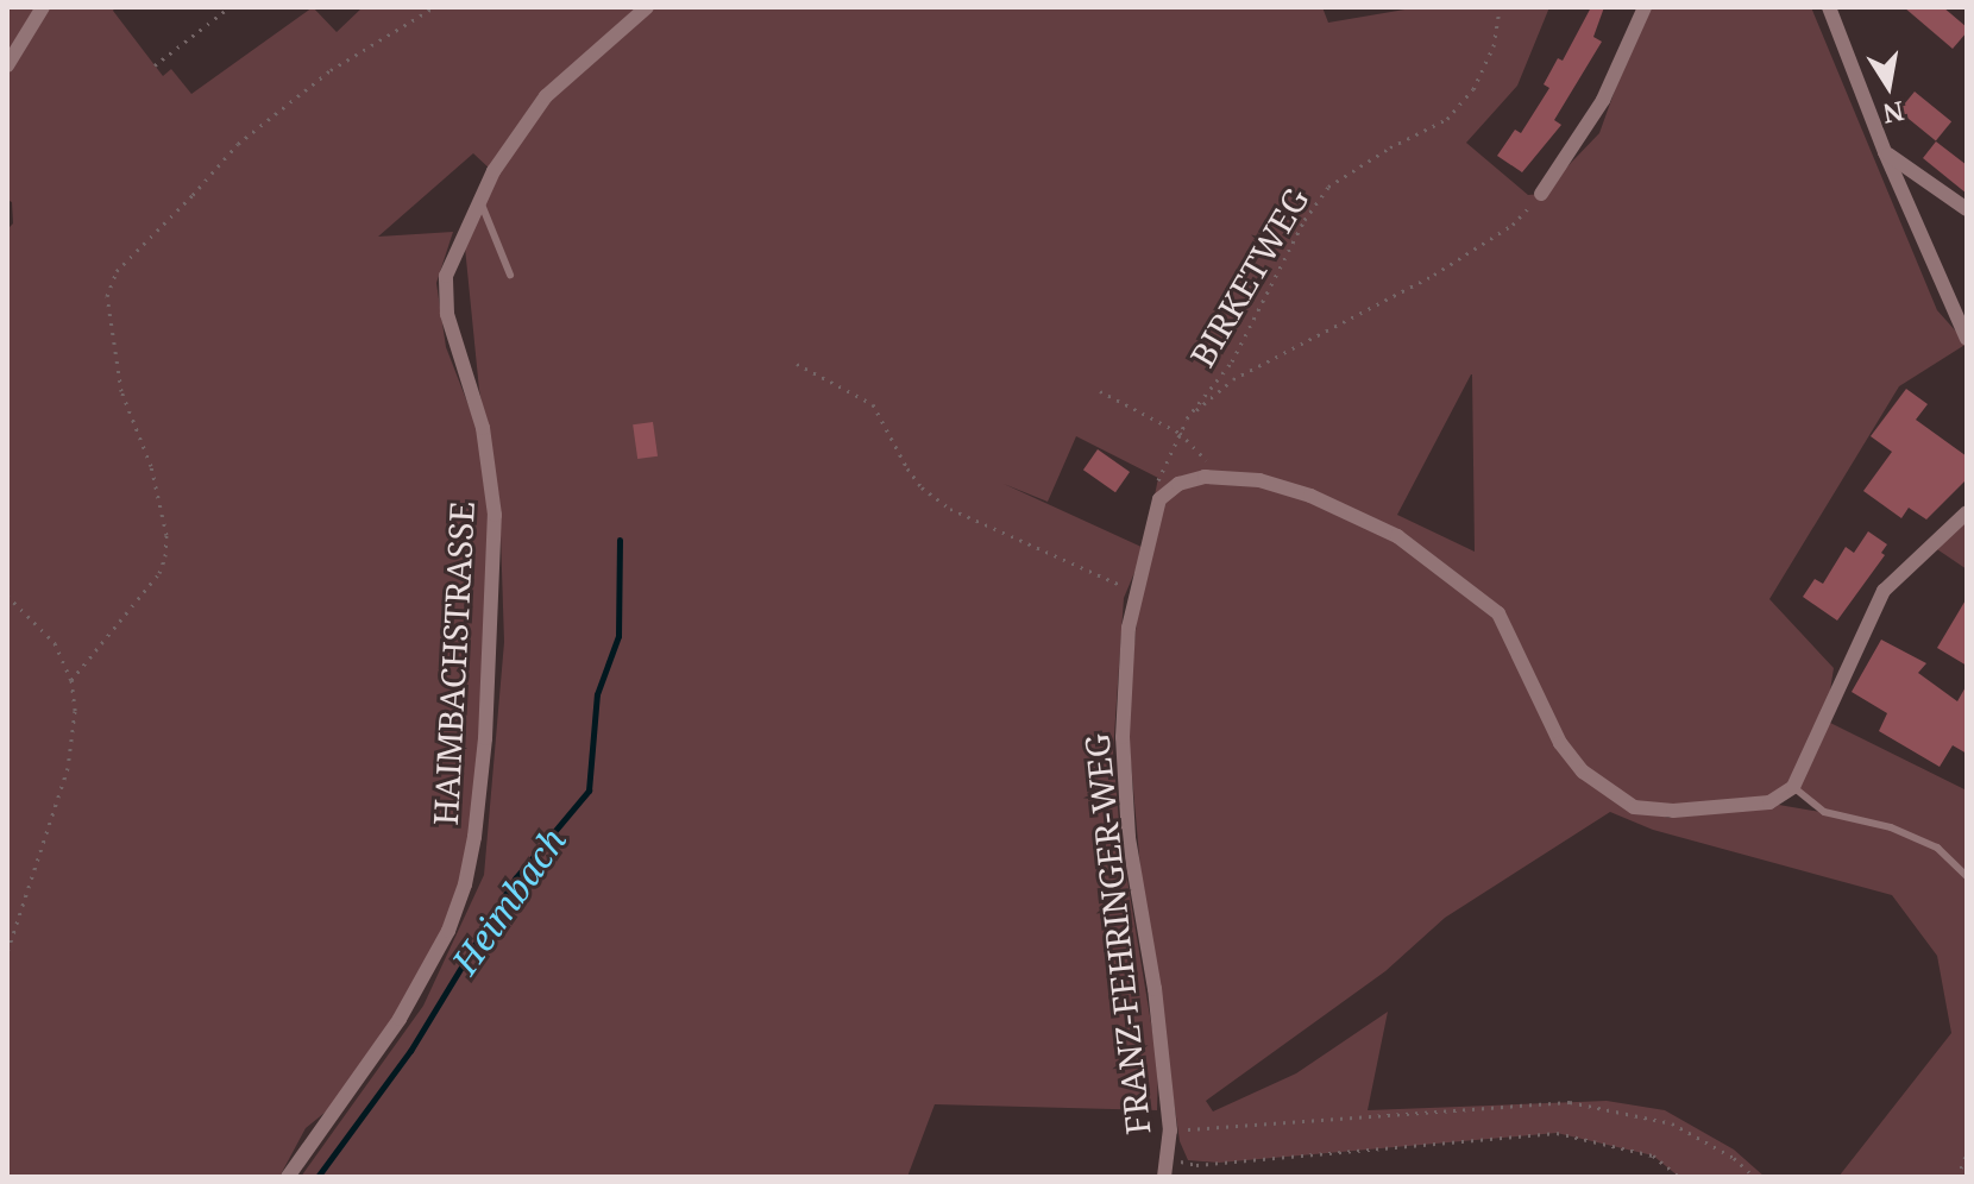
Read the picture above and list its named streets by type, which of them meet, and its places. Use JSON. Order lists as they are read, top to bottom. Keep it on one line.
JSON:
{"streets":{"street":["HAIMBACHSTRASSE","FRANZ-FEHRINGER-WEG"],"path":["BIRKETWEG"]},"water":["Heimbach"],"north":"bottom"}
